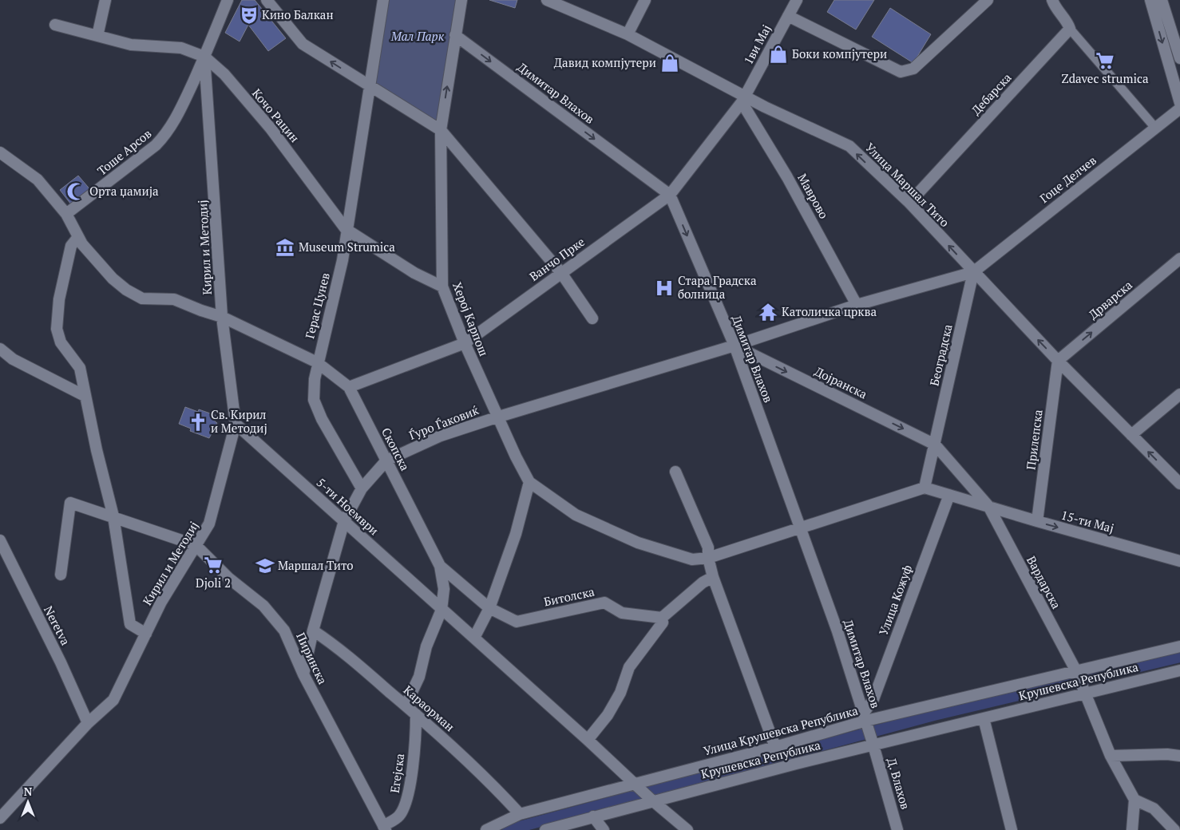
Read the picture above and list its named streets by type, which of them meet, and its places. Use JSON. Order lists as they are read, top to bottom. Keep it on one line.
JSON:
{"streets":{"street":["1ви Мај","Димитар Влахов","Дебарска","Кочо Рацин","Тоше Арсов","Гоце Делчев","Улица Маршал Тито","Маврово","Кирил и Методиј","Ванчо Прке","Дрварска","Герас Цунев","Херој Карпош","Београдска","Дојранска","Ѓуро Ѓаковиќ","Прилепска","Скопска","5-ти Ноември","15-ти Мај","Вардарска","Битолска","Улица Кожуф","Neretva","Пиринска","Крушевска Република","Караорман","Улица Крушевска Република","Егејска","Д. Влахов"]},"crossings":[["1ви Мај","Улица Маршал Тито"],["1ви Мај","Маврово"],["1ви Мај","Ванчо Прке"],["Димитар Влахов","Ванчо Прке"],["Димитар Влахов","Херој Карпош"],["Димитар Влахов","Дојранска"],["Димитар Влахов","Ѓуро Ѓаковиќ"],["Димитар Влахов","Улица Кожуф"],["Димитар Влахов","Крушевска Република"],["Димитар Влахов","Улица Крушевска Република"],["Димитар Влахов","Д. Влахов"],["Дебарска","Улица Маршал Тито"],["Кочо Рацин","Тоше Арсов"],["Кочо Рацин","Кирил и Методиј"],["Кочо Рацин","Герас Цунев"],["Кочо Рацин","Херој Карпош"],["Тоше Арсов","Кирил и Методиј"],["Тоше Арсов","Скопска"],["Гоце Делчев","Улица Маршал Тито"],["Гоце Делчев","Београдска"],["Гоце Делчев","Ѓуро Ѓаковиќ"],["Улица Маршал Тито","Маврово"],["Улица Маршал Тито","Ванчо Прке"],["Улица Маршал Тито","Дрварска"],["Улица Маршал Тито","Београдска"],["Улица Маршал Тито","Ѓуро Ѓаковиќ"],["Улица Маршал Тито","Прилепска"],["Маврово","Ванчо Прке"],["Маврово","Ѓуро Ѓаковиќ"],["Кирил и Методиј","Скопска"],["Кирил и Методиј","5-ти Ноември"],["Кирил и Методиј","Neretva"],["Кирил и Методиј","Пиринска"],["Ванчо Прке","Херој Карпош"],["Ванчо Прке","Скопска"],["Дрварска","Прилепска"],["Герас Цунев","Ѓуро Ѓаковиќ"],["Герас Цунев","Скопска"],["Херој Карпош","Ѓуро Ѓаковиќ"],["Београдска","Дојранска"],["Београдска","Ѓуро Ѓаковиќ"],["Београдска","15-ти Мај"],["Београдска","Вардарска"],["Дојранска","Ѓуро Ѓаковиќ"],["Дојранска","Вардарска"],["Ѓуро Ѓаковиќ","Скопска"],["Ѓуро Ѓаковиќ","5-ти Ноември"],["Ѓуро Ѓаковиќ","Пиринска"],["Ѓуро Ѓаковиќ","Караорман"],["Прилепска","15-ти Мај"],["Скопска","Битолска"],["15-ти Мај","Вардарска"],["15-ти Мај","Улица Кожуф"],["Вардарска","Крушевска Република"],["Вардарска","Улица Крушевска Република"],["Улица Кожуф","Улица Крушевска Република"],["Пиринска","Егејска"],["Крушевска Република","Д. Влахов"],["Караорман","Улица Крушевска Република"],["Караорман","Егејска"]],"one_way":["Димитар Влахов","Улица Маршал Тито","Дрварска","Дојранска","15-ти Мај"],"parks":["Мал Парк"],"places":{"theatre":["Кино Балкан"],"shop":["Боки компјутери","Давид компјутери"],"supermarket":["Zdavec strumica","Djoli 2"],"mosque":["Орта џамија"],"museum":["Museum Strumica"],"hospital":["Стара Градска болница"],"temple":["Католичка црква"],"church":["Св. Кирил и Методиј"],"school or university":["Маршал Тито"]},"north":"top"}
